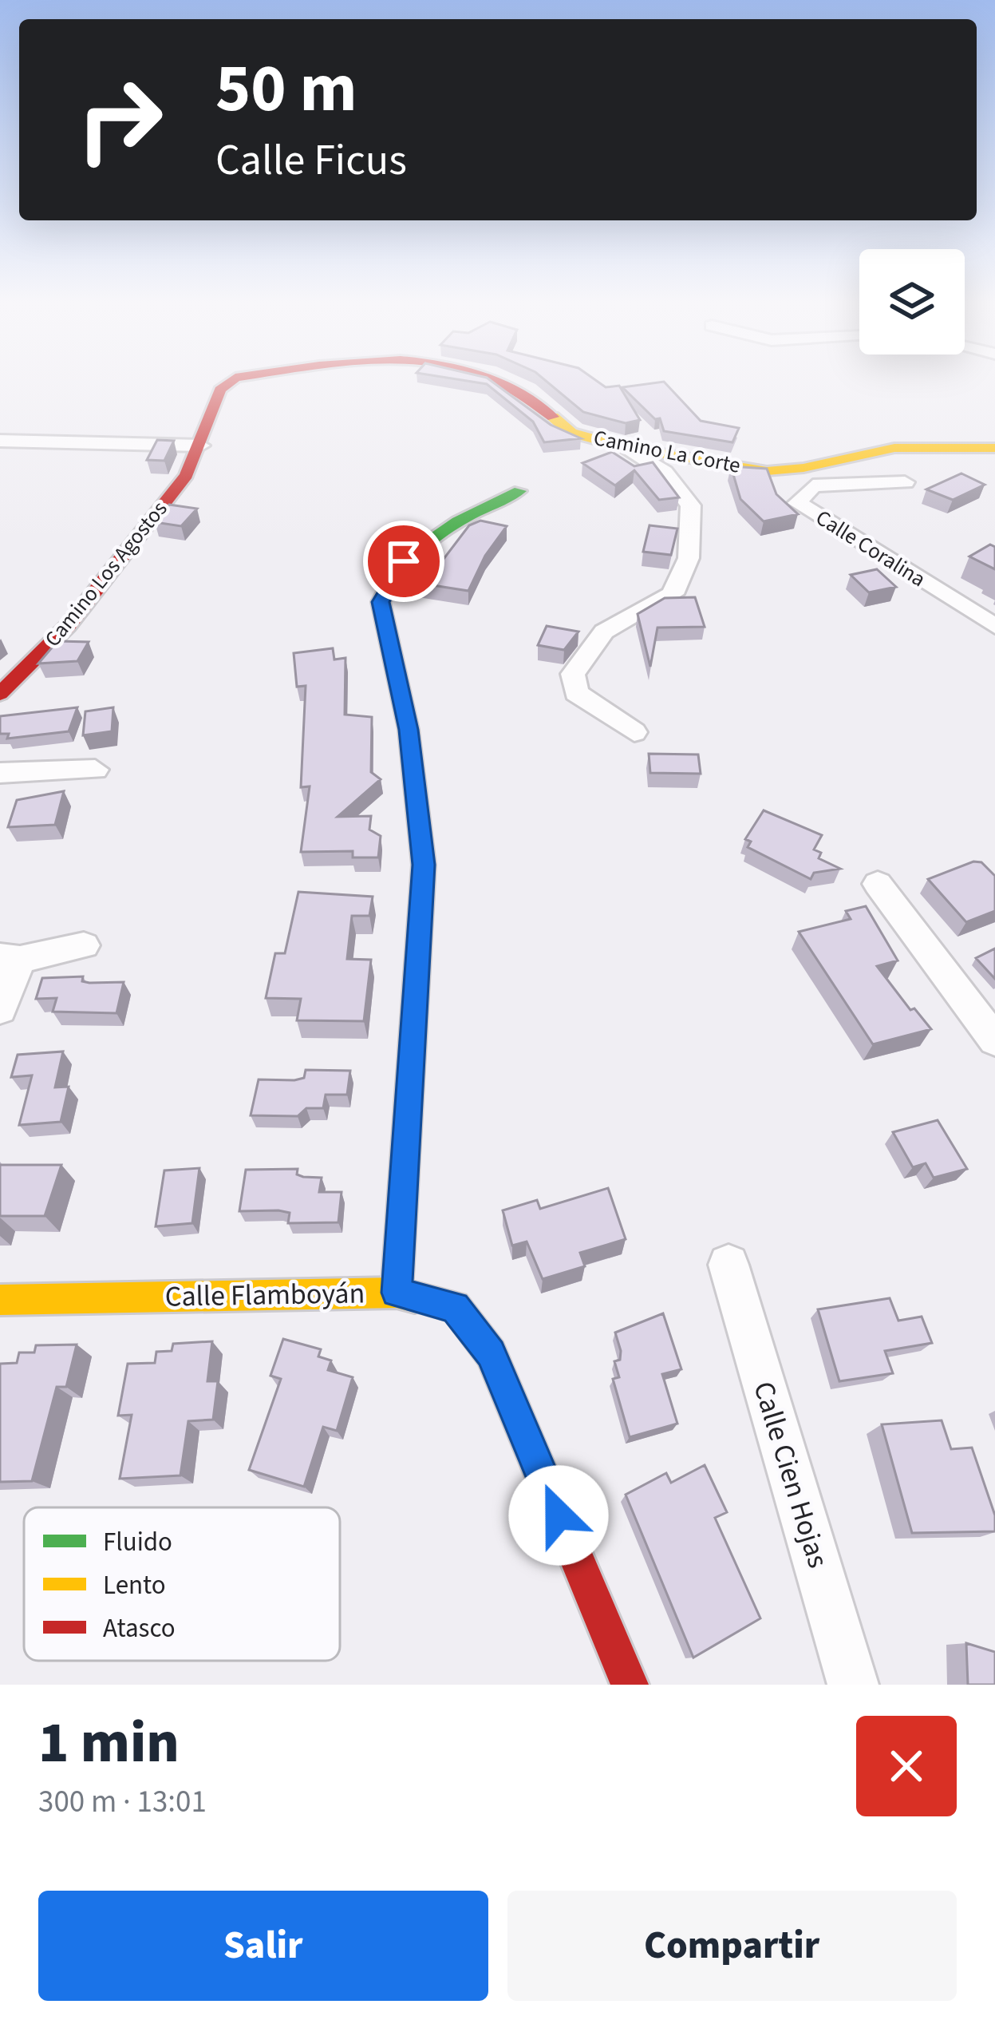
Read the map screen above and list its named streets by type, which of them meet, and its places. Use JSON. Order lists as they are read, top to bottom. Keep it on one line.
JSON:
{"streets":{"street":["Camino La Corte","Calle Coralina","Camino Los Agostos","Calle Flamboyán","Calle Cien Hojas"]},"crossings":[["Camino La Corte","Camino Los Agostos"]],"legend":["Fluido","Lento","Atasco"],"page":{"turn":["50 m","Calle Ficus"],"heading":["1 min","300 m · 13:01"],"buttons":["Salir","Compartir"]}}
